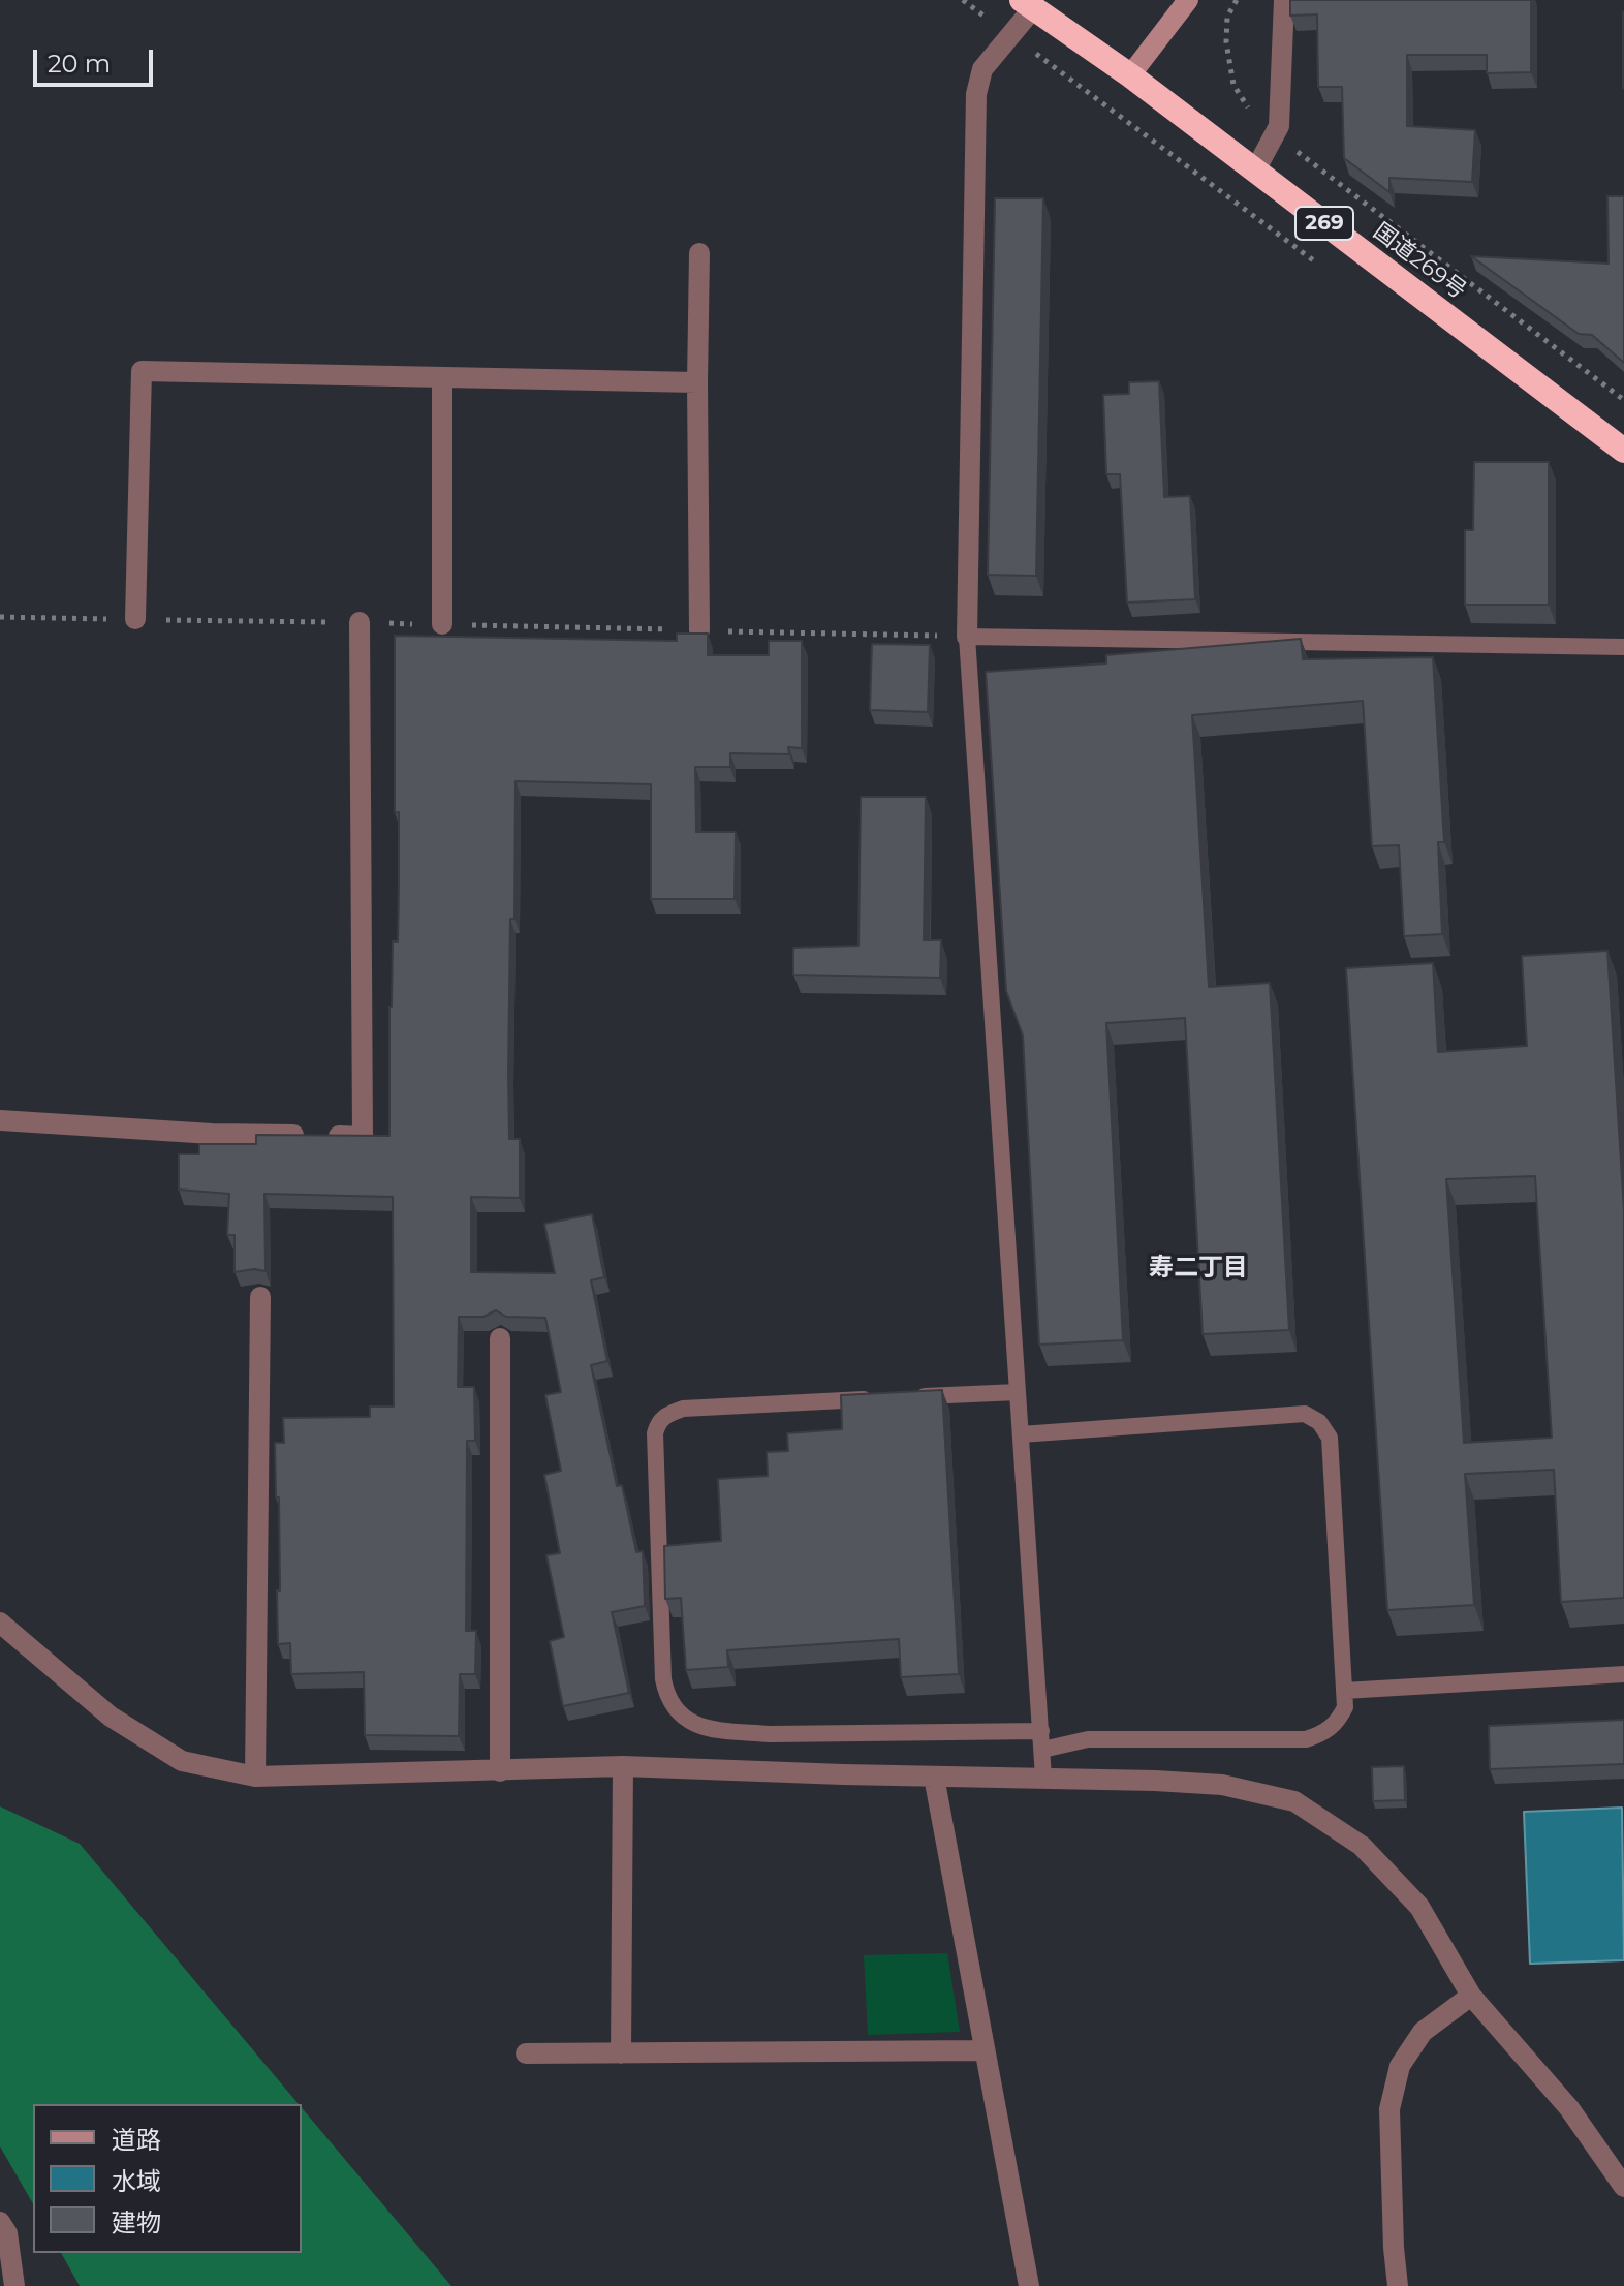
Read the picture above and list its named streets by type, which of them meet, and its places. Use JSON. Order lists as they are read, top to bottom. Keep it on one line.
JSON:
{"streets":{"highway":["269","国道269号"]},"districts":["寿二丁目"],"legend":["道路","水域","建物"],"scale_bar":"20 m"}
